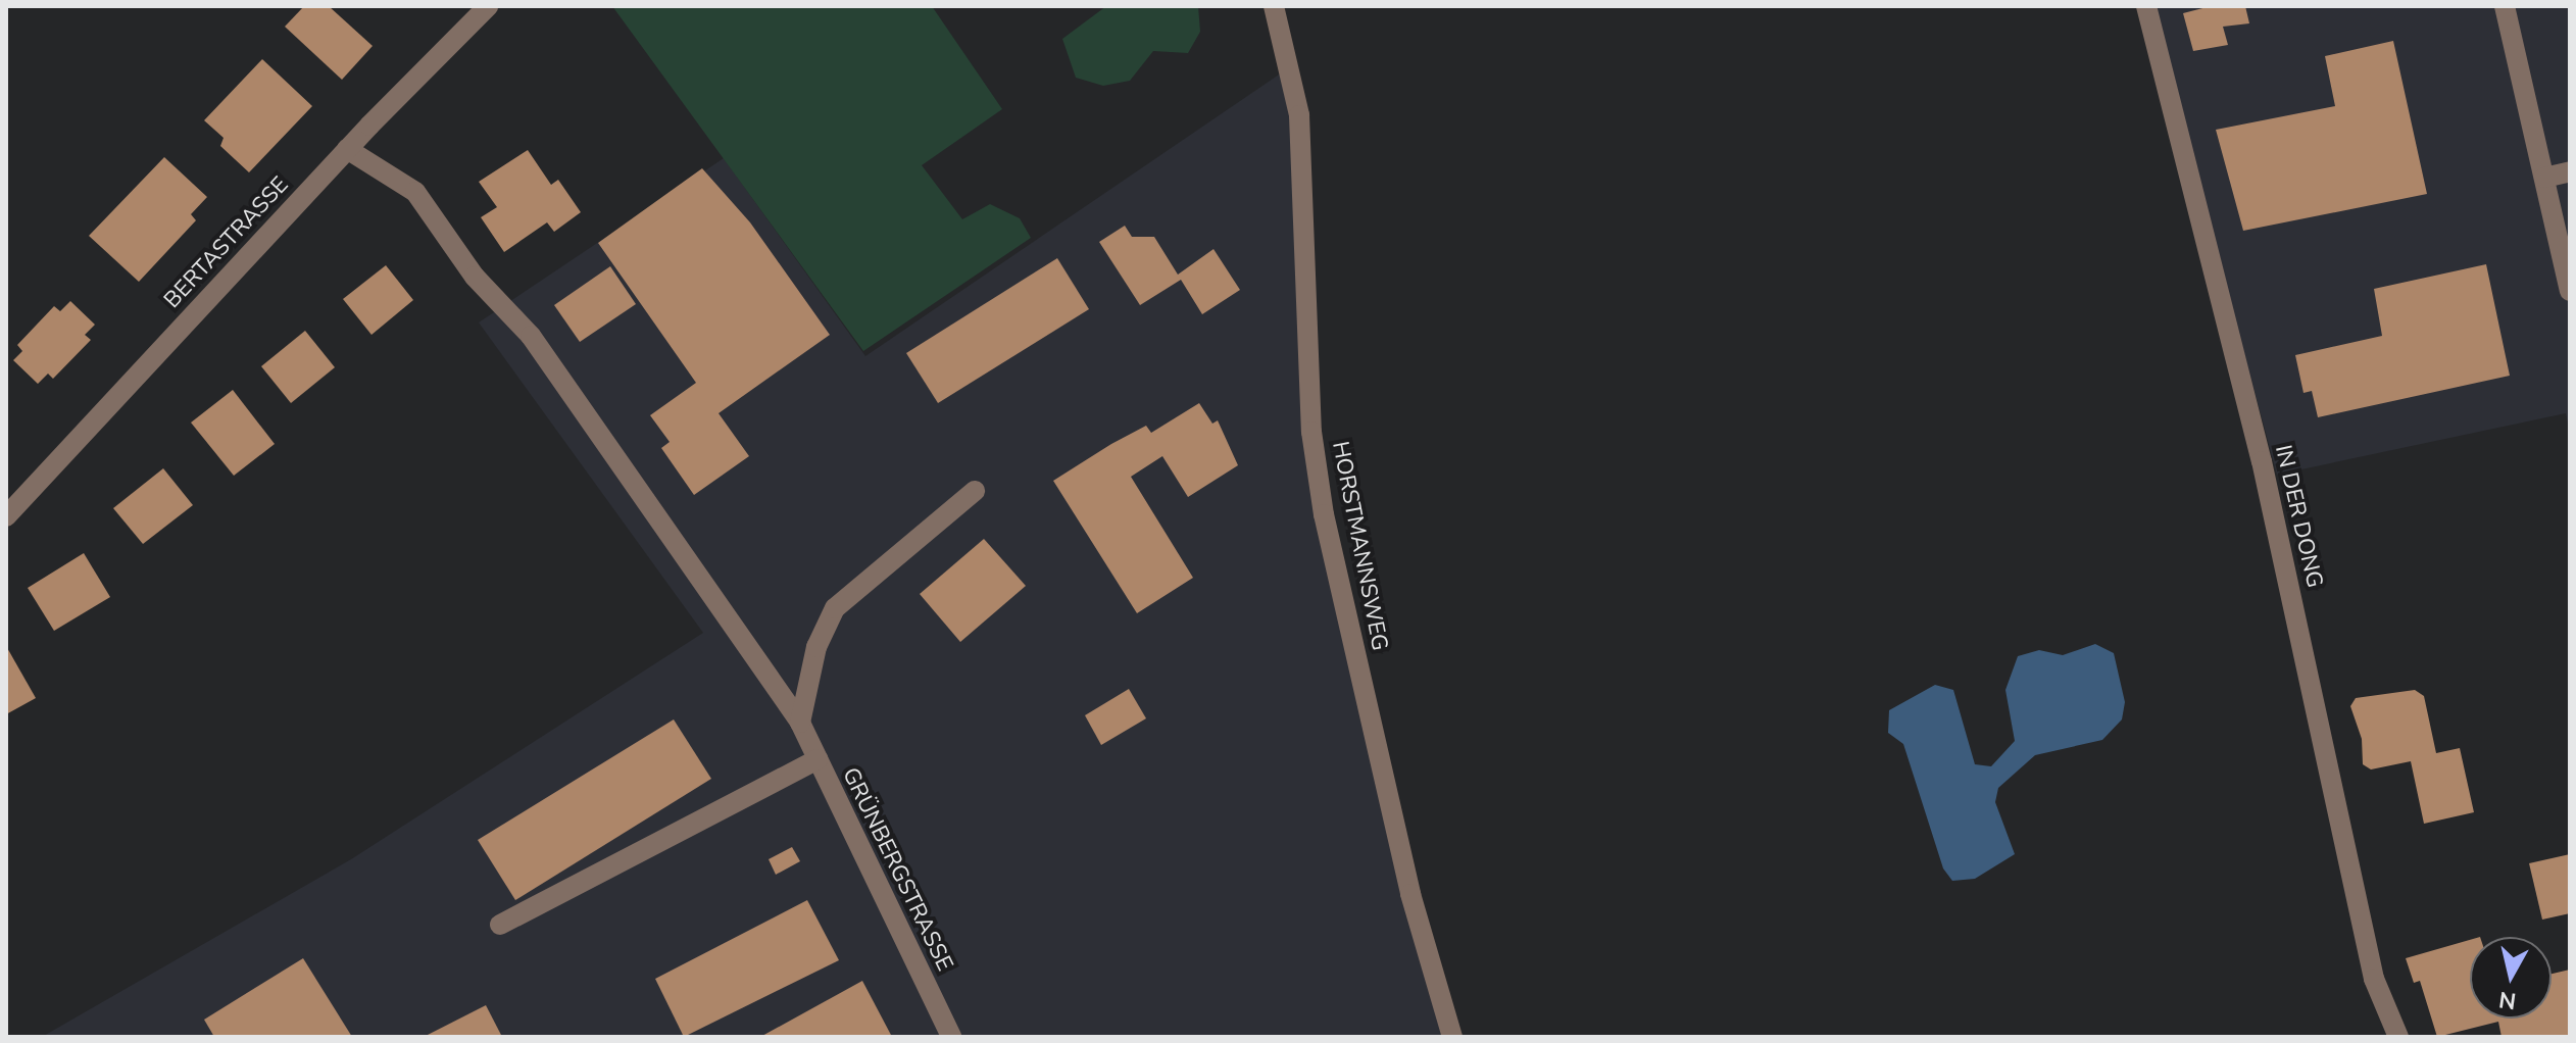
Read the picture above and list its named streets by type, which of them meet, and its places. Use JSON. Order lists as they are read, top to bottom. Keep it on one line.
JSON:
{"streets":{"street":["BERTASTRASSE","IN DER DONG","HORSTMANNSWEG","GRÜNBERGSTRASSE"]},"crossings":[["BERTASTRASSE","GRÜNBERGSTRASSE"]],"north":"bottom"}
